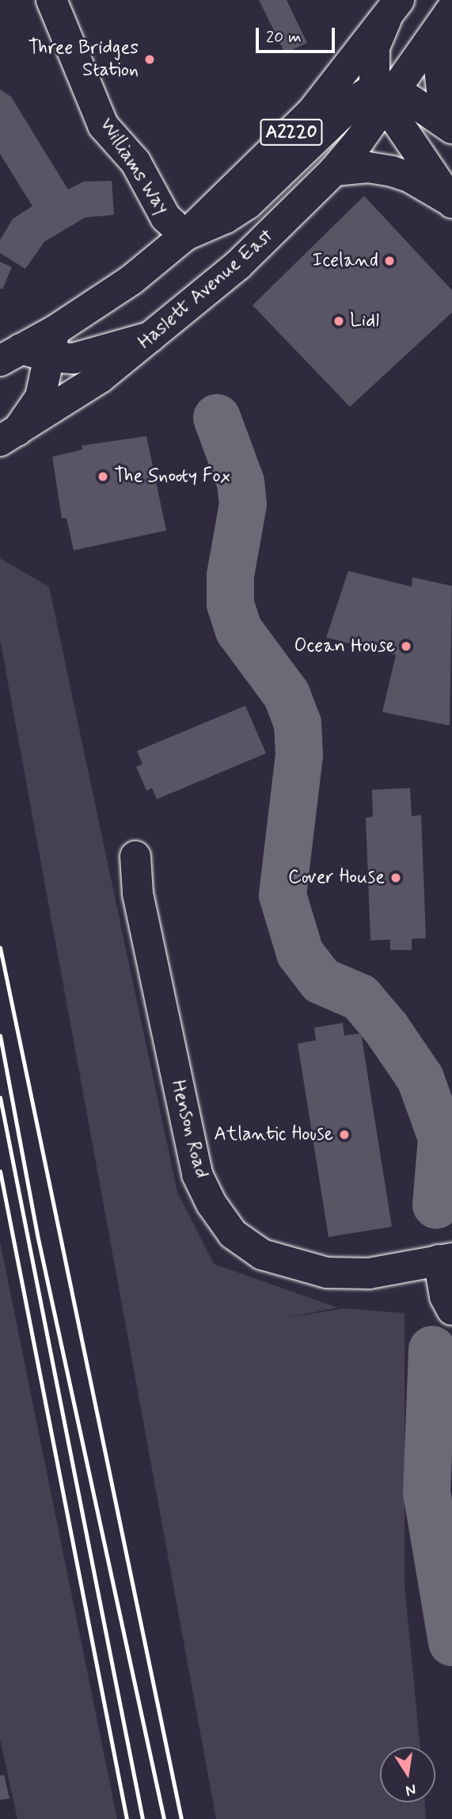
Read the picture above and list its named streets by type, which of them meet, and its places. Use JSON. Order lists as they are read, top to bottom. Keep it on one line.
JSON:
{"streets":{"street":["A2220","Williams Way","Haslett Avenue East","Henson Road"]},"crossings":[["Williams Way","Haslett Avenue East"]],"places":["Three Bridges Station","Iceland","Lidl","The Snooty Fox","Ocean House","Cover House","Atlantic House"],"scale_bar":"20 m","north":"bottom"}
